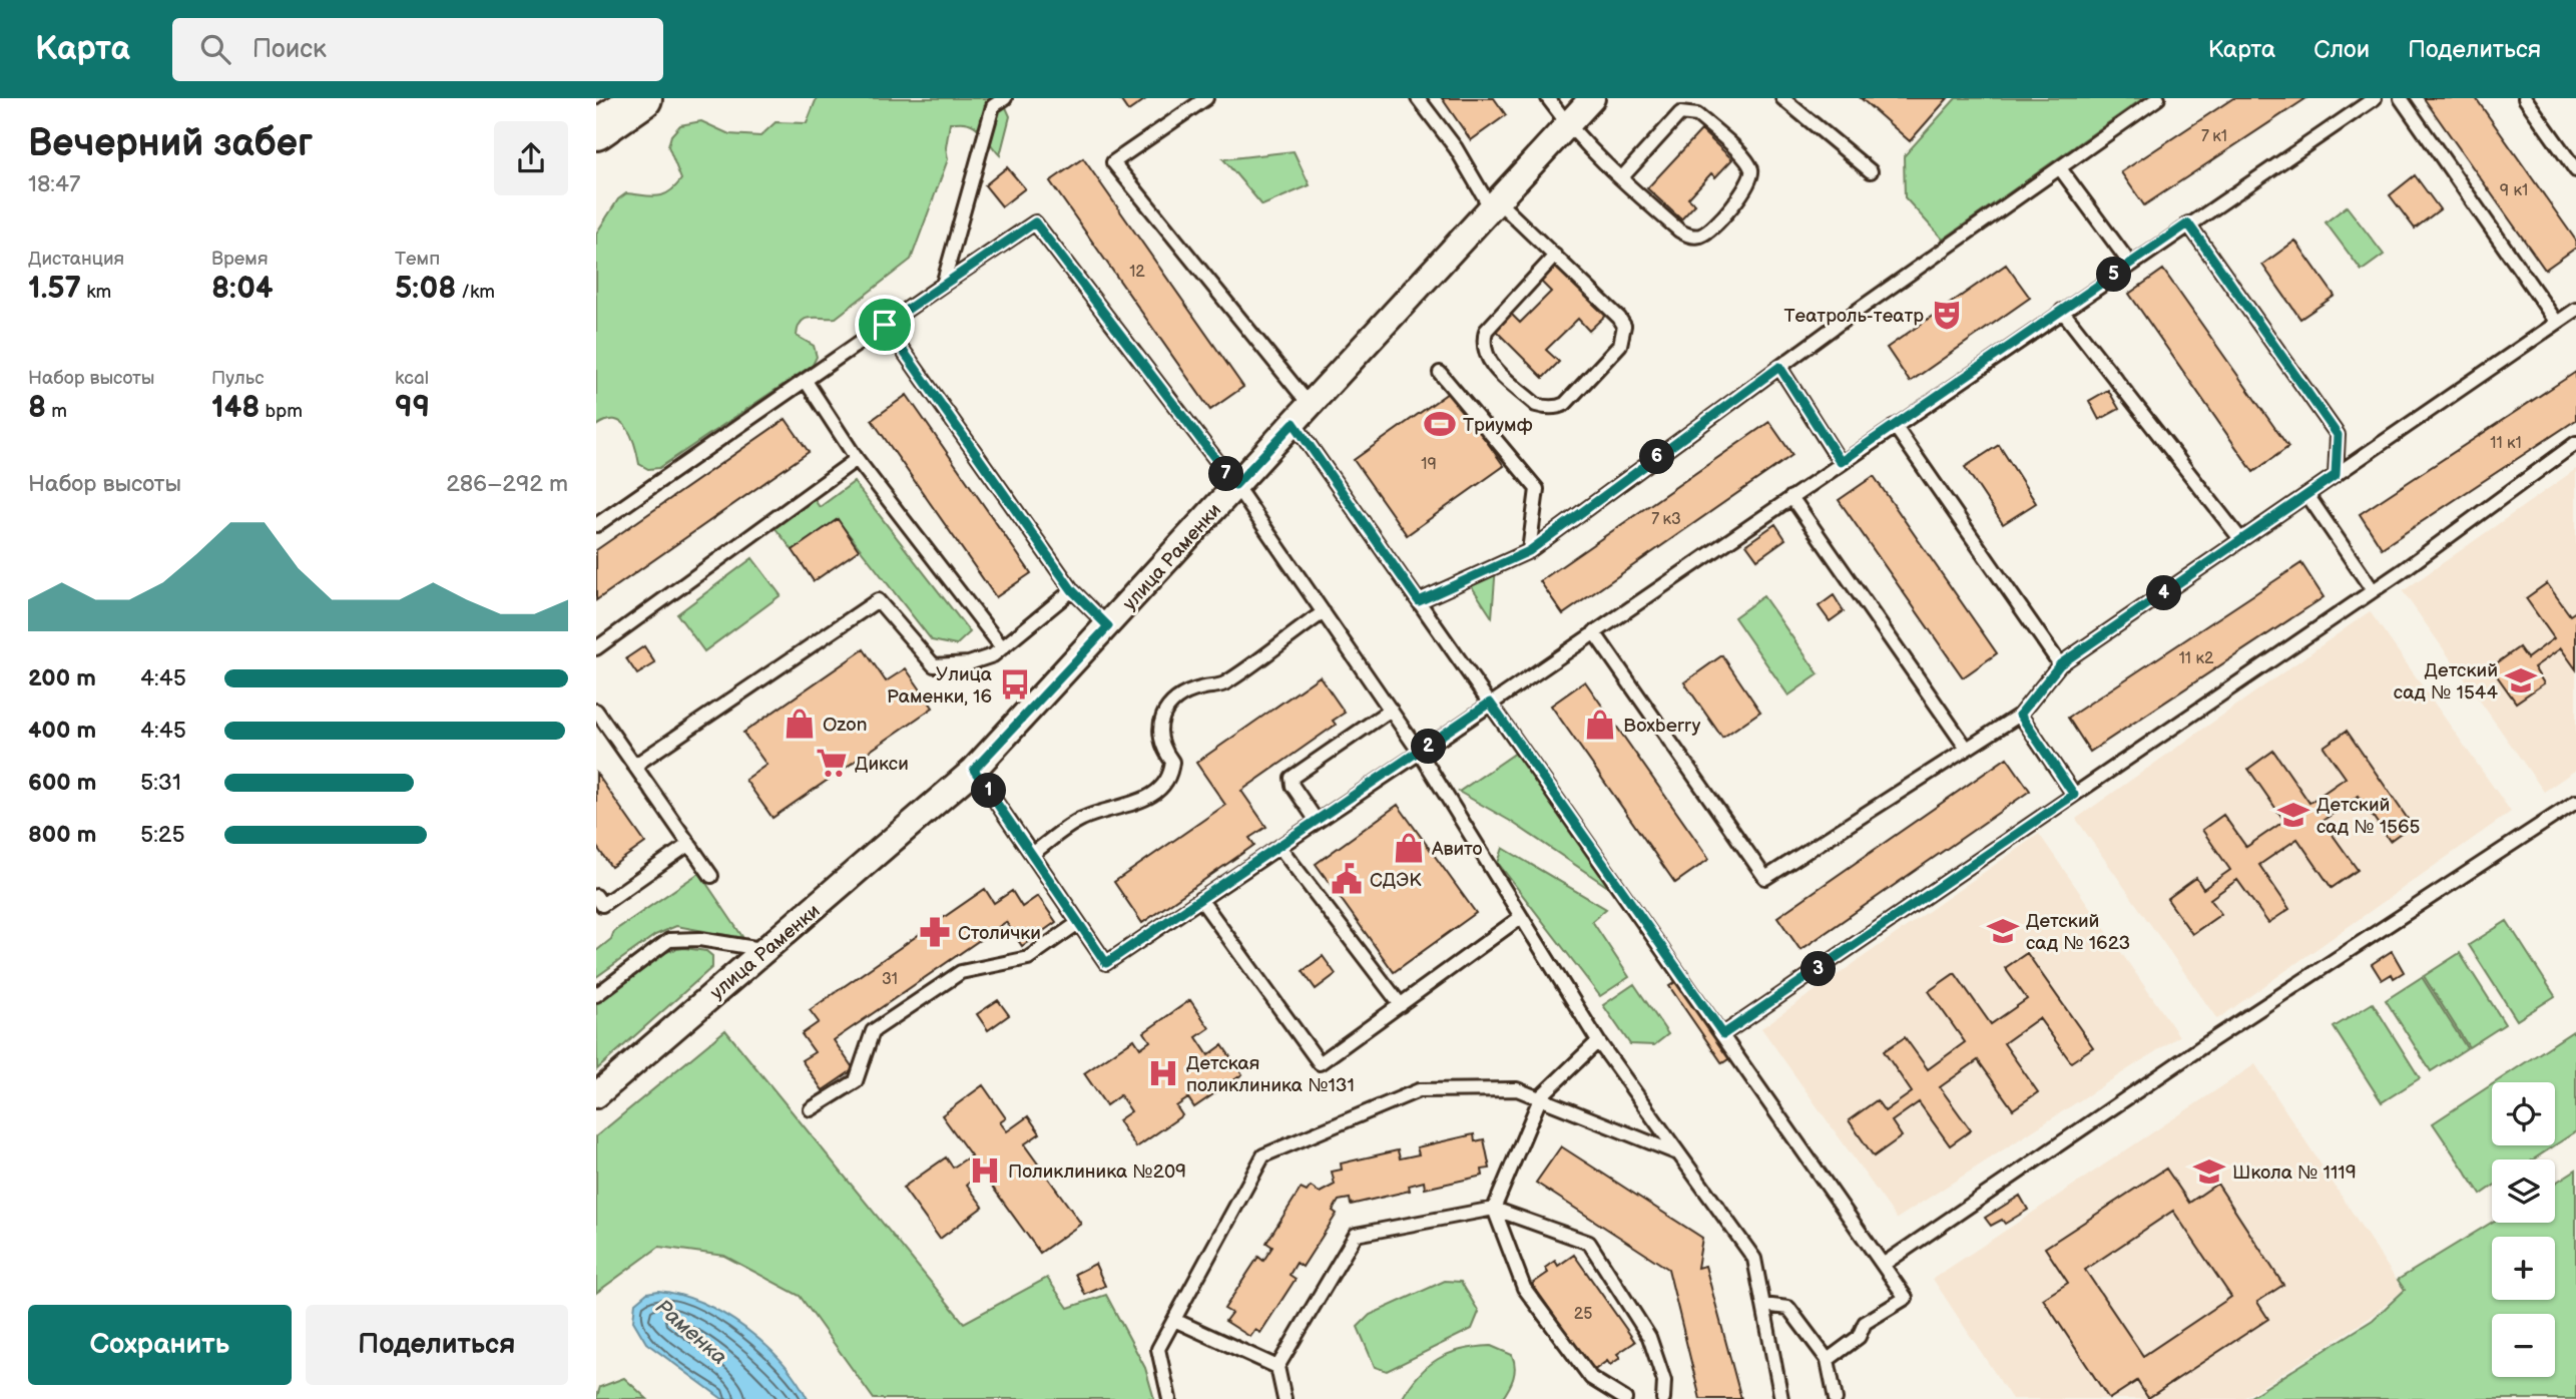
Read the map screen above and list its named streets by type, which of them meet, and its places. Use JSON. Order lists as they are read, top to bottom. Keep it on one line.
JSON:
{"streets":{"street":["улица Раменки"]},"water":["Раменка"],"places":{"theatre":["Театроль-театр"],"sports":["Триумф"],"school or university":["Детский сад № 1544","Детский сад № 1565","Детский сад № 1623","Школа № 1119"],"bus stop":["Улица Раменки, 16"],"shop":["Ozon","Boxberry","Авито"],"supermarket":["Дикси"],"public building":["СДЭК"],"pharmacy":["Столички"],"hospital":["Детская поликлиника №131","Поликлиника №209"]},"house_numbers":["7 к1","9 к1","12","11 к1","19","7 к3","11 к2","31","25"],"page":{"header":"Карта","search":"Поиск","nav":["Карта","Слои","Поделиться"],"heading":["Вечерний забег","18:47"],"stats":[["Дистанция","1.57 km"],["Время","8:04"],["Темп","5:08 /km"],["Набор высоты","8 m"],["Пульс","148 bpm"],["kcal","99"]],"pins":["5","6","7","4","2","1","3"],"chart":["Набор высоты","286–292 m"],"list":[{"name":"200 m","note":"4:45"},{"name":"400 m","note":"4:45"},{"name":"600 m","note":"5:31"},{"name":"800 m","note":"5:25"}],"map_buttons":["+","−"],"buttons":["Сохранить","Поделиться"]}}
